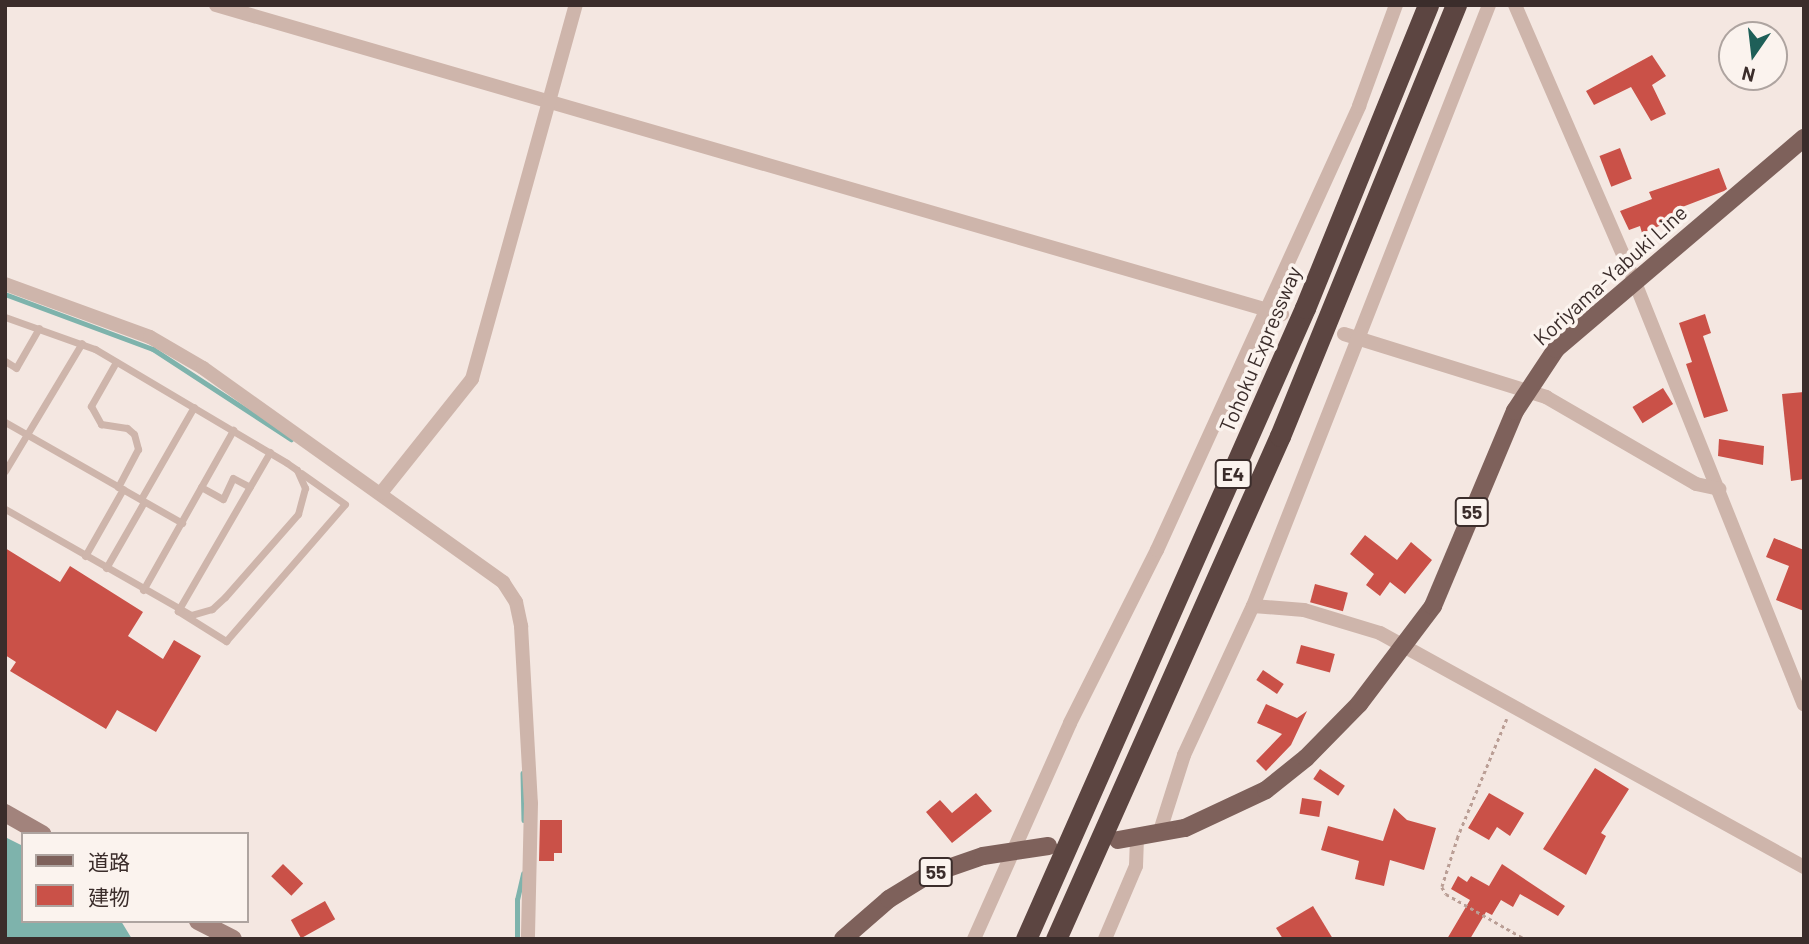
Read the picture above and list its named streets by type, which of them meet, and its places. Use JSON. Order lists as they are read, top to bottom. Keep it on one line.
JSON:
{"streets":{"highway":["Tohoku Expressway","E4"],"main road":["Koriyama-Yabuki Line","55"]},"legend":["道路","建物"],"north":"bottom"}
